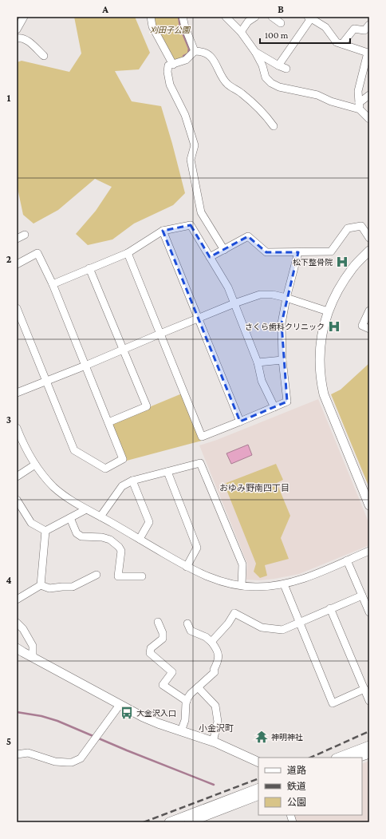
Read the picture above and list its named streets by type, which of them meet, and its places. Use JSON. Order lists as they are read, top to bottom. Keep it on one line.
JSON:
{"districts":["おゆみ野南四丁目","小金沢町"],"parks":["刈田子公園"],"places":{"hospital":["松下整骨院","さくら歯科クリニック"],"bus stop":["大金沢入口"],"temple":["神明神社"]},"legend":["道路","鉄道","公園"],"scale_bar":"100 m","grid":{"columns":["A","B"],"rows":["1","2","3","4","5"]}}
